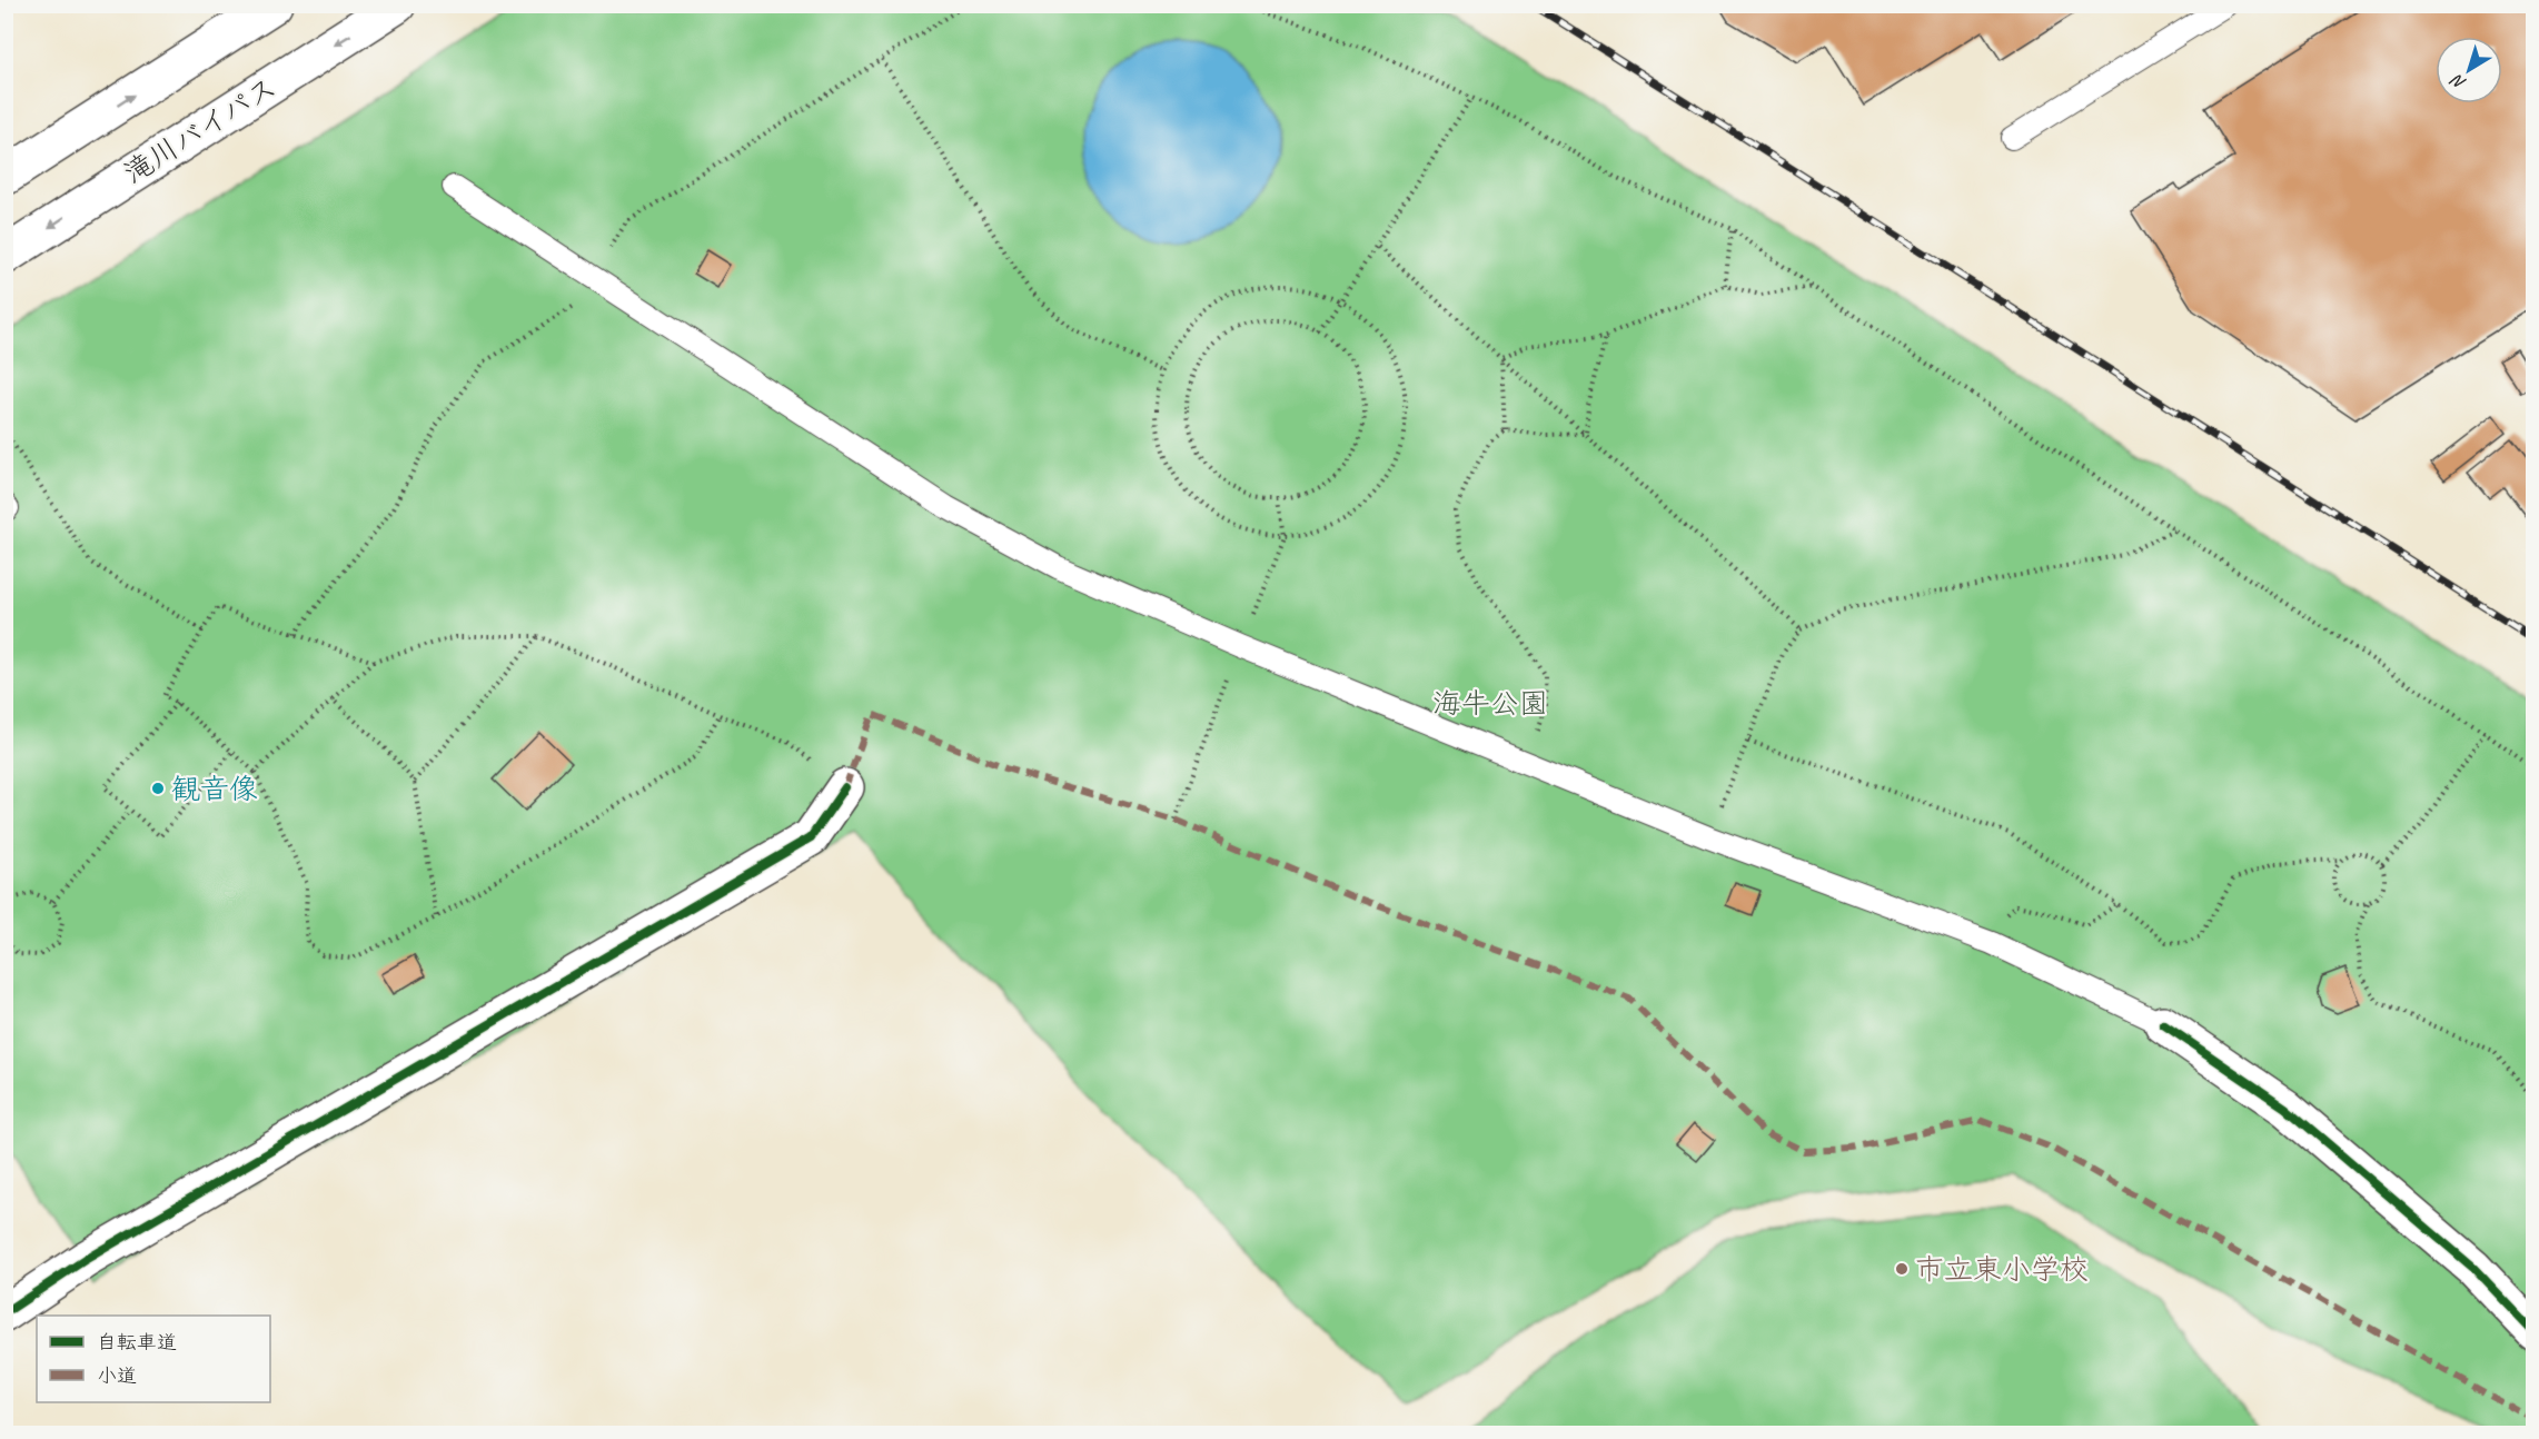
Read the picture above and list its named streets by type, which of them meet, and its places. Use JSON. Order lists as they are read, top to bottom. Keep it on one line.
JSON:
{"streets":{"main road":["滝川バイパス"]},"parks":["海牛公園"],"places":["観音像","市立東小学校"],"legend":["自転車道","小道"],"north":"bottom left"}
